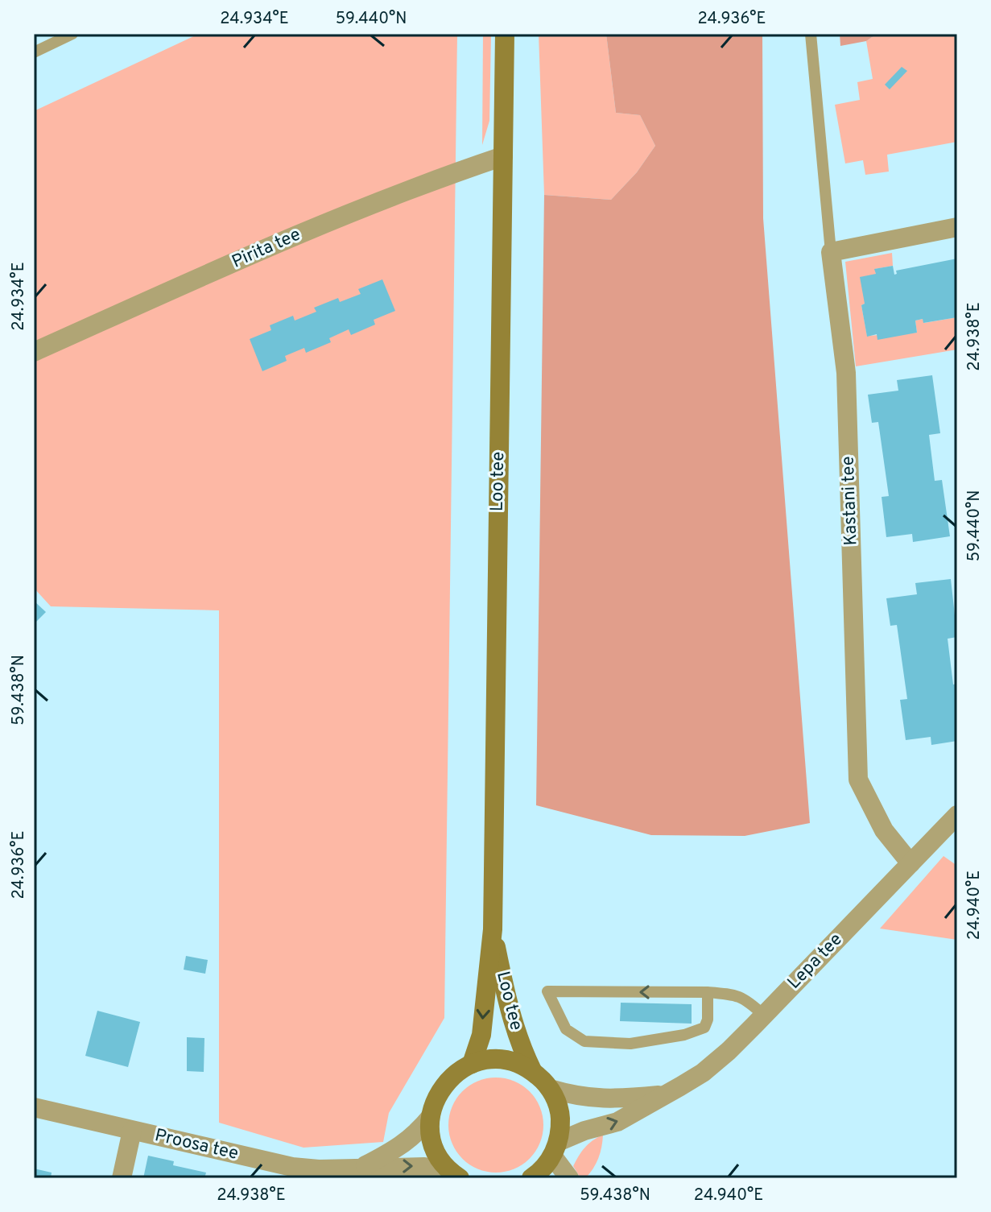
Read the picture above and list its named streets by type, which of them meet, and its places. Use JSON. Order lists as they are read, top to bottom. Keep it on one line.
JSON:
{"streets":{"street":["Pirita tee","Loo tee","Kastani tee","Lepa tee","Proosa tee"]},"crossings":[["Pirita tee","Loo tee"],["Kastani tee","Lepa tee"]],"coordinates":["24.934°E","59.440°N","24.936°E","24.938°E","59.438°N","24.940°E"]}
